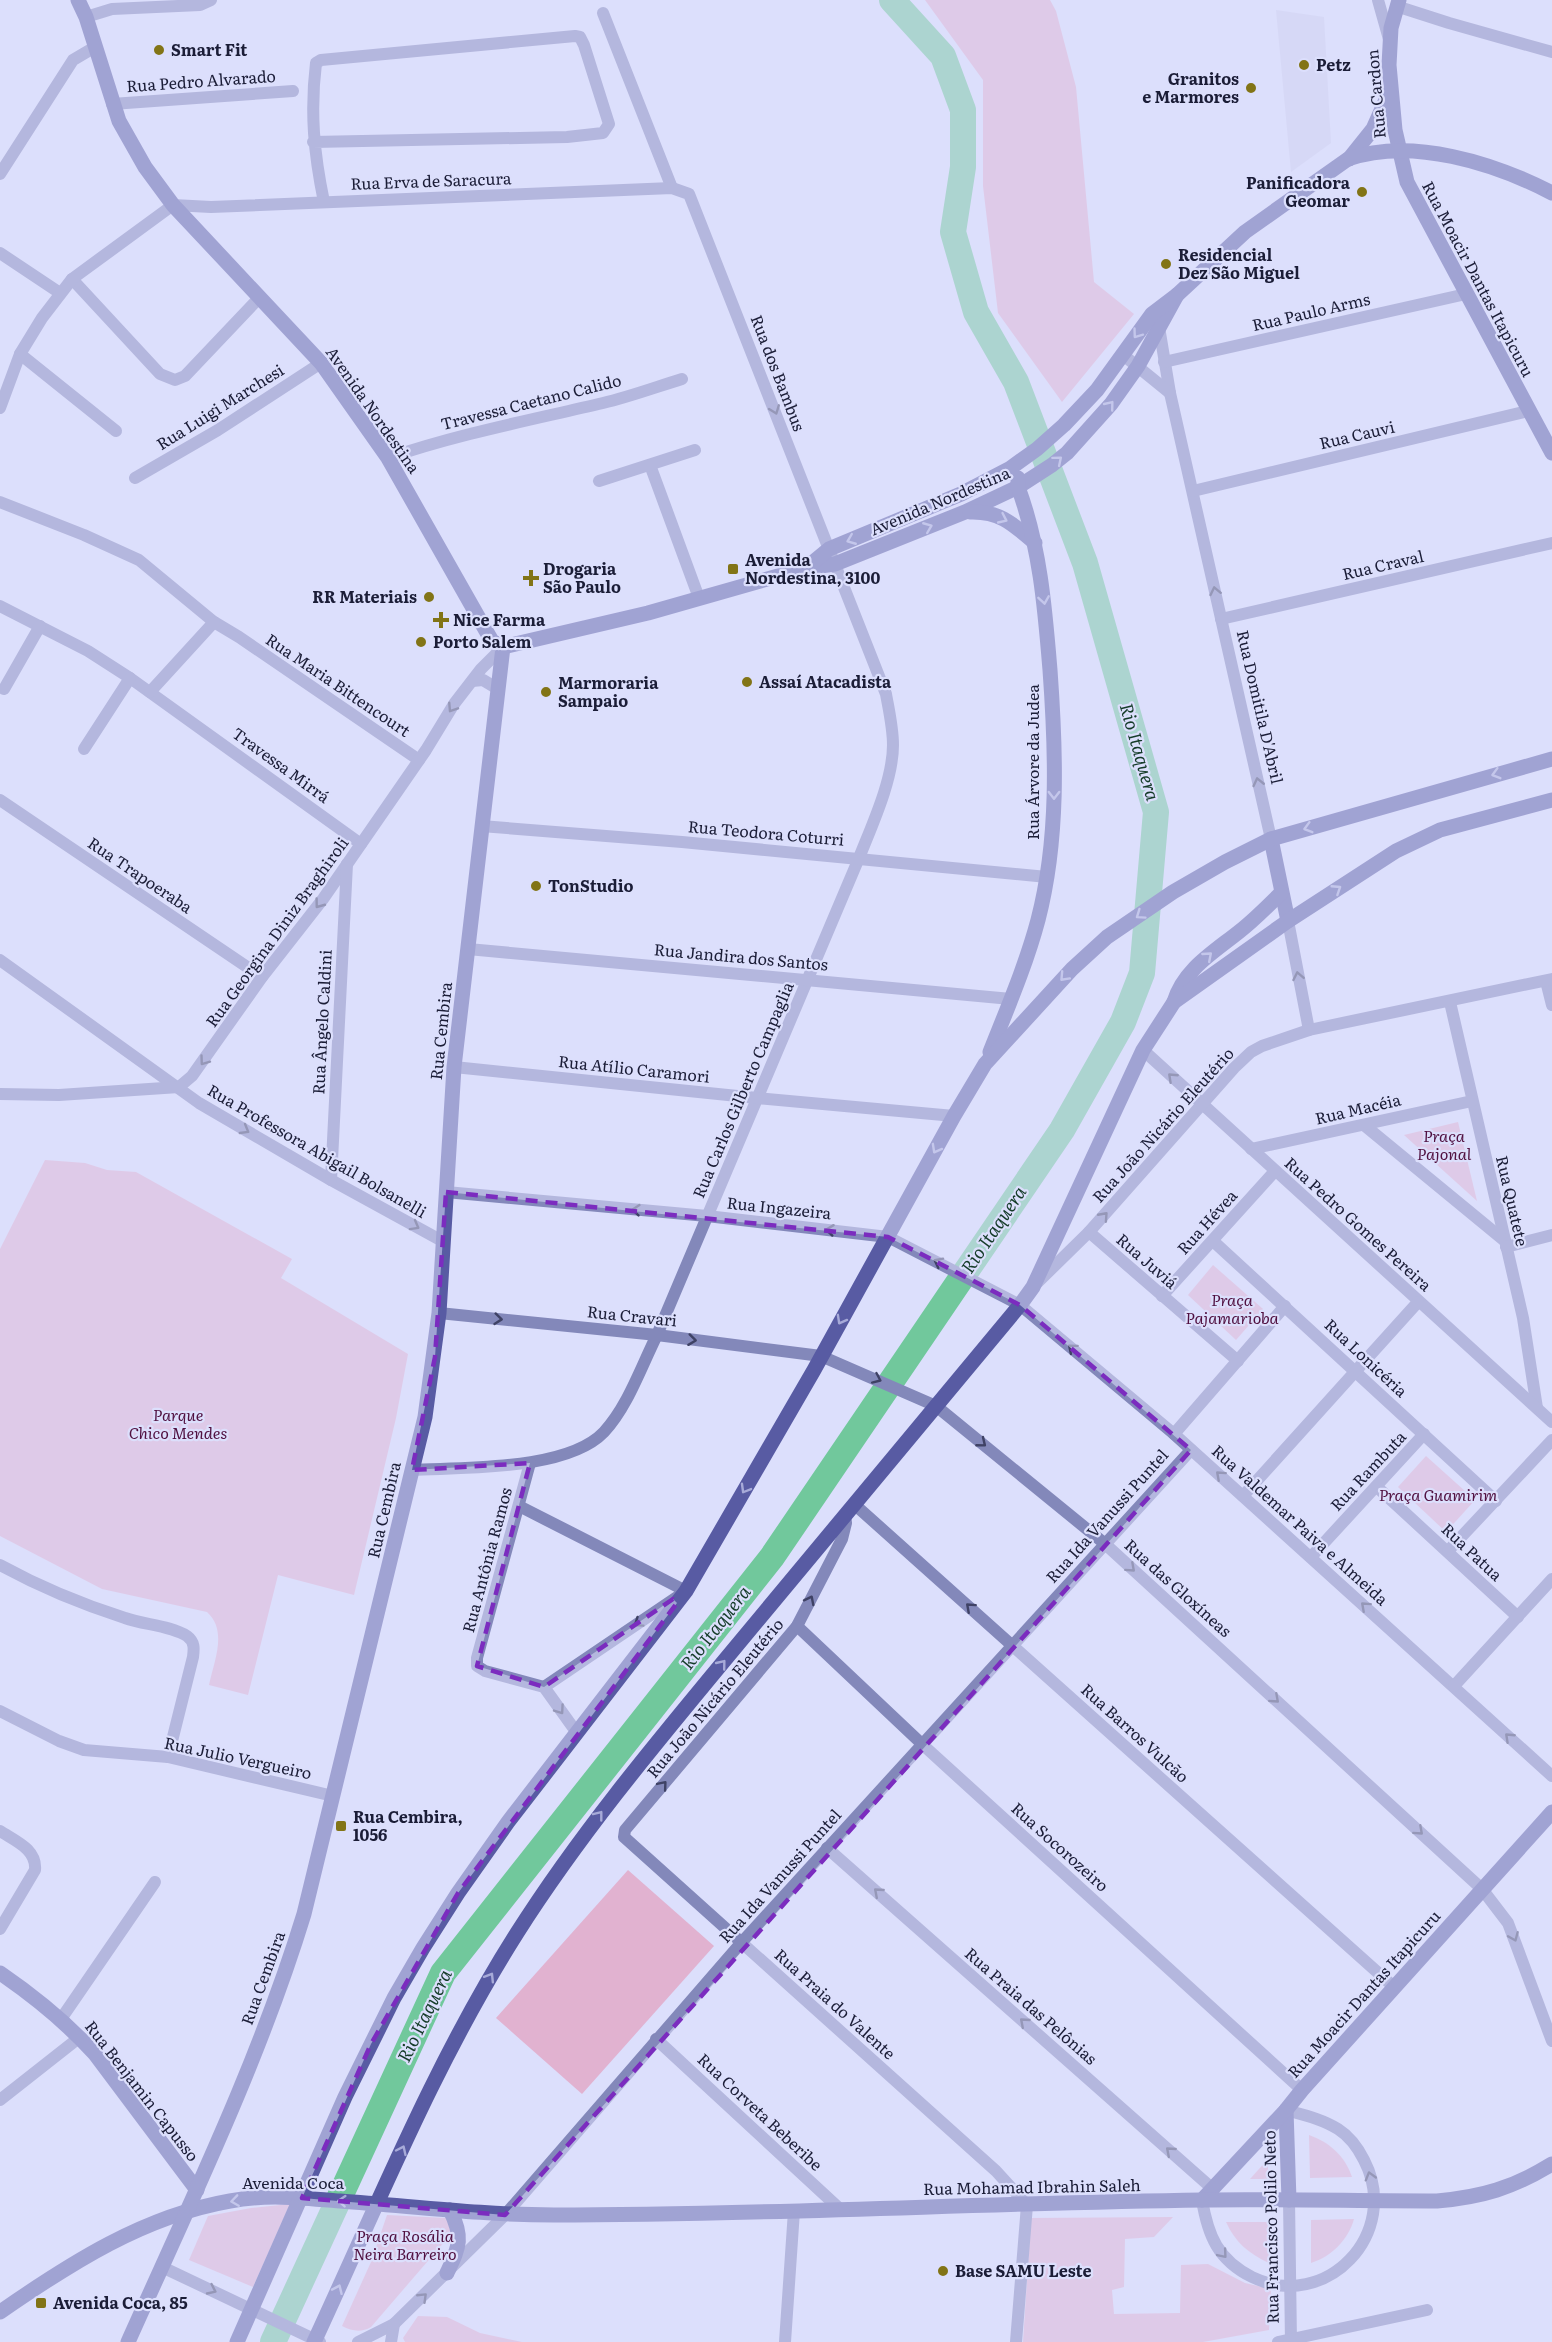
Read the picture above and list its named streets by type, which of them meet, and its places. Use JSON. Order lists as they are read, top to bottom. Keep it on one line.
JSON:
{"streets":{"street":["Rua Pedro Alvarado","Rua Cardon","Rua Erva de Saracura","Rua Moacir Dantas Itapicuru","Rua Paulo Arms","Rua dos Bambus","Travessa Caetano Calido","Rua Luigi Marchesi","Avenida Nordestina","Rua Cauvi","Rua Craval","Rua Maria Bittencourt","Rua Domitila D'Abril","Rua Árvore da Judea","Travessa Mirrá","Rua Teodora Coturri","Rua Trapoeraba","Rua Georgina Diniz Braghiroli","Rua Jandira dos Santos","Rua Ângelo Caldini","Rua Cembira","Rua Atílio Caramori","Rua Carlos Gilberto Campaglia","Rua Macéia","Rua João Nicário Eleutério","Rua Professora Abigail Bolsanelli","Rua Quatete","Rua Ingazeira","Rua Hévea","Rua Pedro Gomes Pereira","Rua Juviá","Rua Cravari","Rua Lonicéria","Rua Rambuta","Rua Ida Vanussi Puntel","Rua Valdemar Paiva e Almeida","Rua Patua","Rua Antônia Ramos","Rua das Gloxíneas","Rua Barros Vulcão","Rua Julio Vergueiro","Rua Socorozeiro","Rua Praia do Valente","Rua Praia das Pelônias","Rua Benjamin Capusso","Rua Corveta Beberibe","Avenida Coca","Rua Mohamad Ibrahin Saleh","Rua Francisco Polilo Neto"]},"crossings":[["Rua Pedro Alvarado","Avenida Nordestina"],["Rua Cardon","Rua Moacir Dantas Itapicuru"],["Rua Cardon","Avenida Nordestina"],["Rua Erva de Saracura","Rua dos Bambus"],["Rua Erva de Saracura","Avenida Nordestina"],["Rua Moacir Dantas Itapicuru","Rua Paulo Arms"],["Rua Moacir Dantas Itapicuru","Avenida Nordestina"],["Rua Moacir Dantas Itapicuru","Rua Cauvi"],["Rua Moacir Dantas Itapicuru","Rua das Gloxíneas"],["Rua Moacir Dantas Itapicuru","Rua Barros Vulcão"],["Rua Moacir Dantas Itapicuru","Rua Socorozeiro"],["Rua Moacir Dantas Itapicuru","Rua Praia das Pelônias"],["Rua Moacir Dantas Itapicuru","Rua Mohamad Ibrahin Saleh"],["Rua Moacir Dantas Itapicuru","Rua Francisco Polilo Neto"],["Rua Paulo Arms","Rua Domitila D'Abril"],["Rua dos Bambus","Avenida Nordestina"],["Rua dos Bambus","Rua Carlos Gilberto Campaglia"],["Travessa Caetano Calido","Avenida Nordestina"],["Rua Luigi Marchesi","Avenida Nordestina"],["Avenida Nordestina","Rua Domitila D'Abril"],["Avenida Nordestina","Rua Árvore da Judea"],["Avenida Nordestina","Rua Georgina Diniz Braghiroli"],["Avenida Nordestina","Rua Cembira"],["Avenida Nordestina","Rua Carlos Gilberto Campaglia"],["Rua Cauvi","Rua Domitila D'Abril"],["Rua Craval","Rua Domitila D'Abril"],["Rua Maria Bittencourt","Rua Georgina Diniz Braghiroli"],["Rua Domitila D'Abril","Rua João Nicário Eleutério"],["Rua Árvore da Judea","Rua Teodora Coturri"],["Rua Árvore da Judea","Rua Jandira dos Santos"],["Travessa Mirrá","Rua Georgina Diniz Braghiroli"],["Rua Teodora Coturri","Rua Cembira"],["Rua Teodora Coturri","Rua Carlos Gilberto Campaglia"],["Rua Trapoeraba","Rua Georgina Diniz Braghiroli"],["Rua Georgina Diniz Braghiroli","Rua Ângelo Caldini"],["Rua Georgina Diniz Braghiroli","Rua Cembira"],["Rua Georgina Diniz Braghiroli","Rua Professora Abigail Bolsanelli"],["Rua Jandira dos Santos","Rua Cembira"],["Rua Jandira dos Santos","Rua Carlos Gilberto Campaglia"],["Rua Ângelo Caldini","Rua Professora Abigail Bolsanelli"],["Rua Cembira","Rua Atílio Caramori"],["Rua Cembira","Rua Carlos Gilberto Campaglia"],["Rua Cembira","Rua Professora Abigail Bolsanelli"],["Rua Cembira","Rua Ingazeira"],["Rua Cembira","Rua Cravari"],["Rua Cembira","Rua Julio Vergueiro"],["Rua Cembira","Rua Benjamin Capusso"],["Rua Cembira","Avenida Coca"],["Rua Atílio Caramori","Rua Carlos Gilberto Campaglia"],["Rua Carlos Gilberto Campaglia","Rua Ingazeira"],["Rua Carlos Gilberto Campaglia","Rua Cravari"],["Rua Carlos Gilberto Campaglia","Rua Antônia Ramos"],["Rua Macéia","Rua Quatete"],["Rua Macéia","Rua Pedro Gomes Pereira"],["Rua João Nicário Eleutério","Rua Quatete"],["Rua João Nicário Eleutério","Rua Pedro Gomes Pereira"],["Rua João Nicário Eleutério","Rua Juviá"],["Rua João Nicário Eleutério","Rua Barros Vulcão"],["Rua João Nicário Eleutério","Rua Socorozeiro"],["Rua João Nicário Eleutério","Rua Praia do Valente"],["Rua Quatete","Rua Pedro Gomes Pereira"],["Rua Ingazeira","Rua Valdemar Paiva e Almeida"],["Rua Hévea","Rua Pedro Gomes Pereira"],["Rua Hévea","Rua Juviá"],["Rua Hévea","Rua Lonicéria"],["Rua Cravari","Rua das Gloxíneas"],["Rua Lonicéria","Rua Rambuta"],["Rua Rambuta","Rua Valdemar Paiva e Almeida"],["Rua Rambuta","Rua Patua"],["Rua Ida Vanussi Puntel","Rua Valdemar Paiva e Almeida"],["Rua Ida Vanussi Puntel","Rua das Gloxíneas"],["Rua Ida Vanussi Puntel","Rua Barros Vulcão"],["Rua Ida Vanussi Puntel","Rua Socorozeiro"],["Rua Ida Vanussi Puntel","Rua Praia do Valente"],["Rua Ida Vanussi Puntel","Rua Praia das Pelônias"],["Rua Ida Vanussi Puntel","Rua Corveta Beberibe"],["Rua Ida Vanussi Puntel","Avenida Coca"],["Rua Ida Vanussi Puntel","Rua Mohamad Ibrahin Saleh"],["Rua Praia do Valente","Rua Mohamad Ibrahin Saleh"],["Rua Corveta Beberibe","Rua Mohamad Ibrahin Saleh"],["Avenida Coca","Rua Mohamad Ibrahin Saleh"],["Rua Mohamad Ibrahin Saleh","Rua Francisco Polilo Neto"]],"one_way":["Rua dos Bambus","Rua Domitila D'Abril","Rua Árvore da Judea","Rua Georgina Diniz Braghiroli","Rua Professora Abigail Bolsanelli","Rua Ingazeira","Rua Cravari","Rua Valdemar Paiva e Almeida","Rua das Gloxíneas","Rua Praia das Pelônias","Avenida Coca"],"water":["Rio Itaquera"],"parks":["Praça Pajonal","Praça Pajamarioba","Parque Chico Mendes","Praça Guamirim","Praça Rosália Neira Barreiro"],"places":{"other":["Smart Fit","Petz","Granitos e Marmores","Panificadora Geomar","Residencial Dez São Miguel","RR Materiais","Porto Salem","Assaí Atacadista","Marmoraria Sampaio","TonStudio","Base SAMU Leste"],"transit":["Avenida Nordestina, 3100","Rua Cembira, 1056","Avenida Coca, 85"],"health":["Drogaria São Paulo","Nice Farma"]}}
